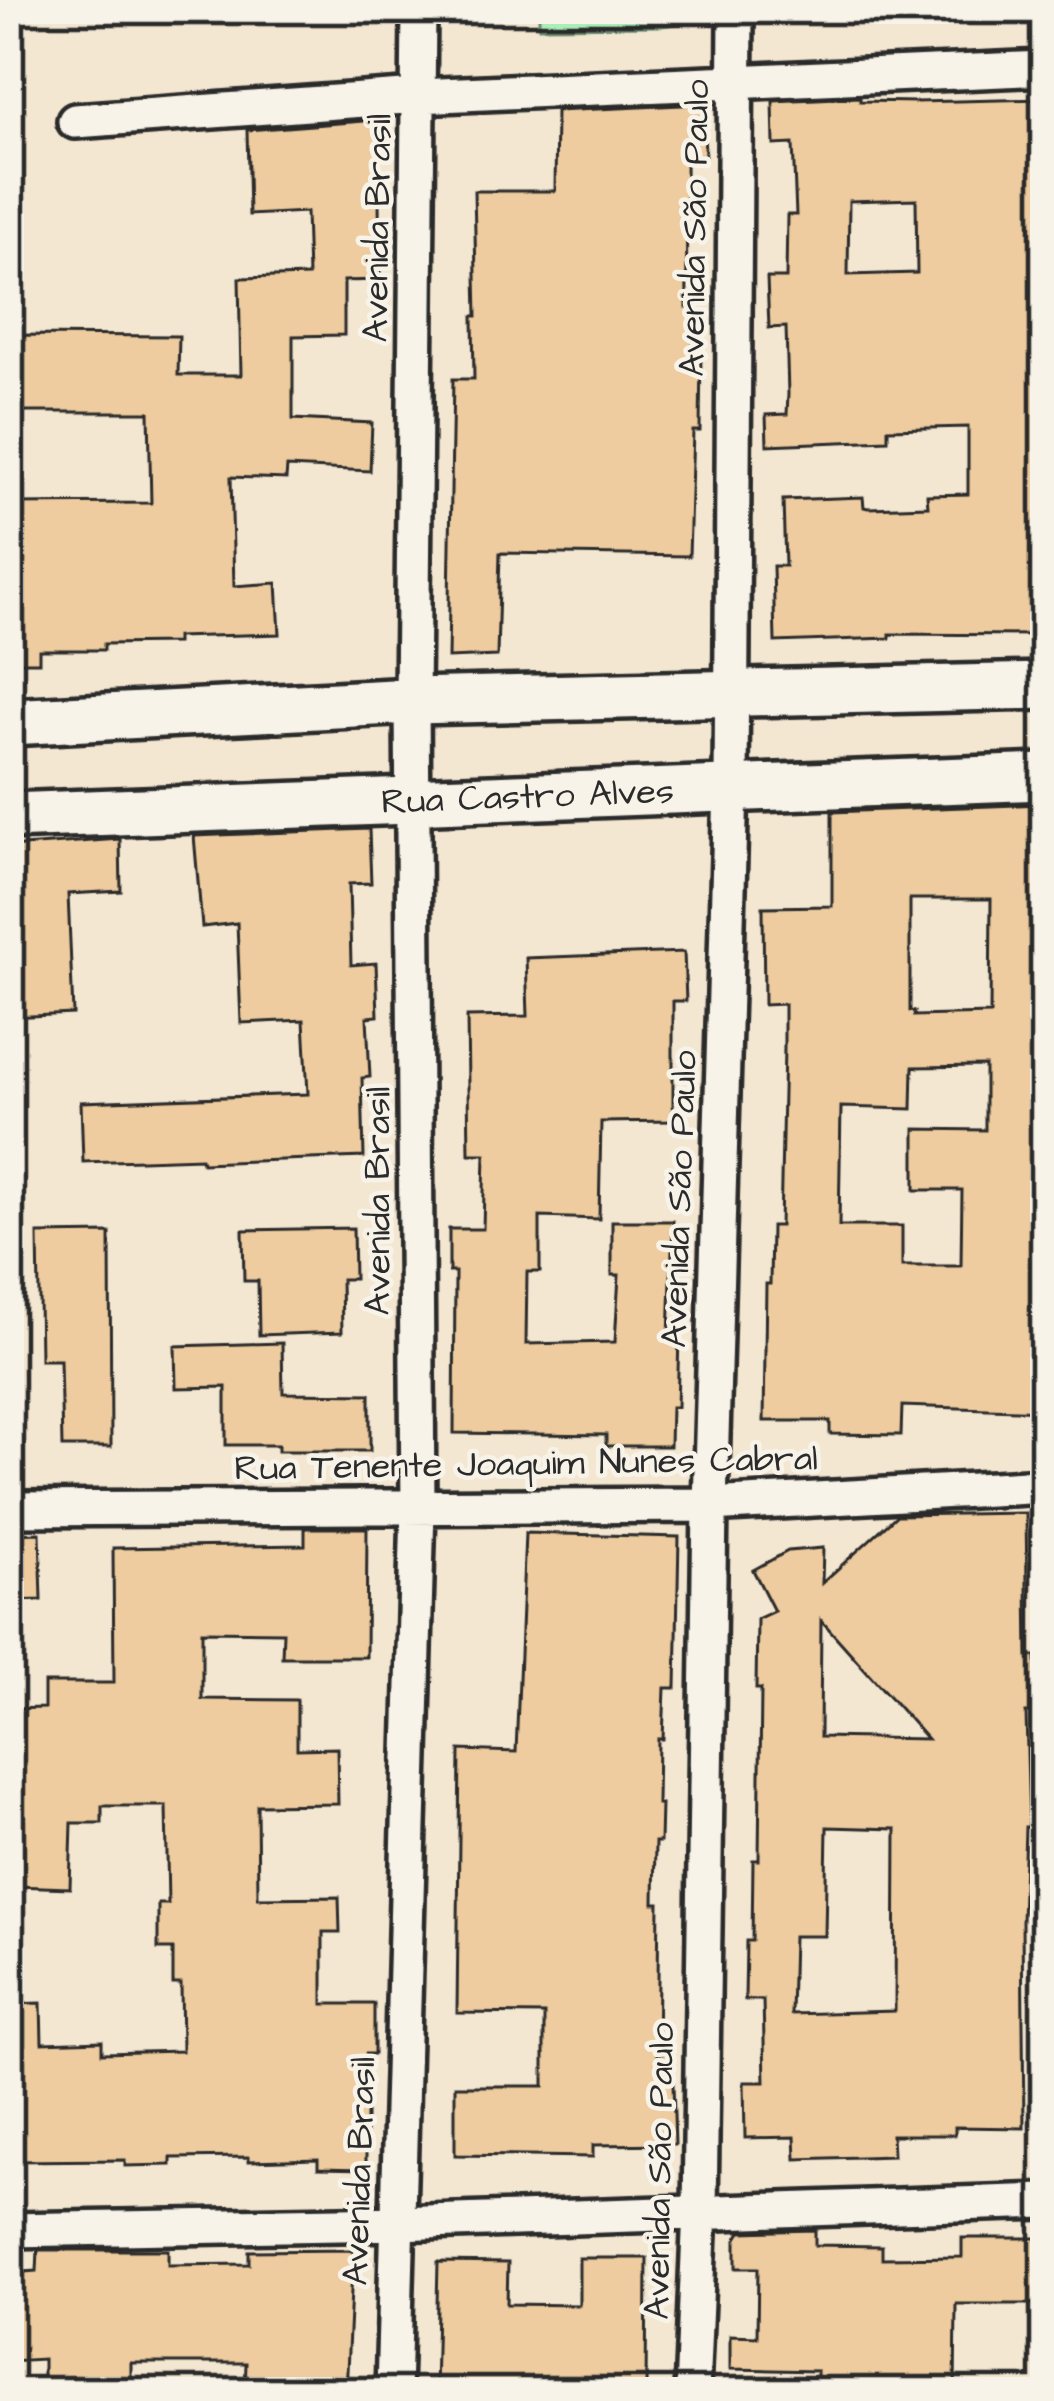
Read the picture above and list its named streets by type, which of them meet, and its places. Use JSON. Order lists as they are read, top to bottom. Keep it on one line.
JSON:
{"streets":{"main road":["Rua Castro Alves"],"street":["Avenida Brasil","Avenida São Paulo","Rua Tenente Joaquim Nunes Cabral"]},"crossings":[["Avenida Brasil","Rua Castro Alves"],["Avenida Brasil","Rua Tenente Joaquim Nunes Cabral"],["Avenida São Paulo","Rua Castro Alves"],["Avenida São Paulo","Rua Tenente Joaquim Nunes Cabral"]]}
